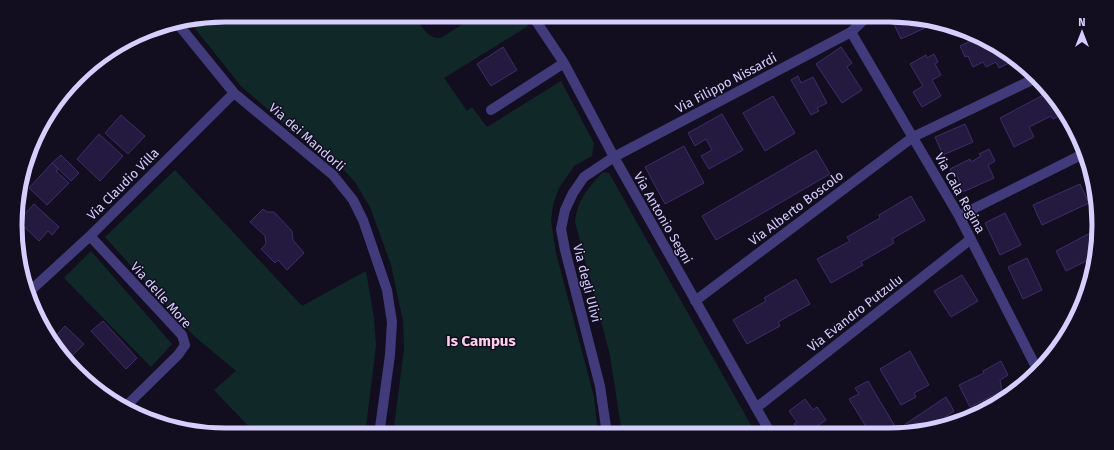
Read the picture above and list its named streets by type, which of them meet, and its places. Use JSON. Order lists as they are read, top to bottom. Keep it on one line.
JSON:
{"streets":{"street":["Via Filippo Nissardi","Via dei Mandorli","Via Claudio Villa","Via Cala Regina","Via Alberto Boscolo","Via Antonio Segni","Via degli Ulivi","Via delle More","Via Evandro Putzulu"]},"crossings":[["Via Filippo Nissardi","Via Cala Regina"],["Via Filippo Nissardi","Via Antonio Segni"],["Via Filippo Nissardi","Via degli Ulivi"],["Via dei Mandorli","Via Claudio Villa"],["Via Claudio Villa","Via delle More"],["Via Cala Regina","Via Alberto Boscolo"],["Via Cala Regina","Via Evandro Putzulu"],["Via Alberto Boscolo","Via Antonio Segni"],["Via Antonio Segni","Via degli Ulivi"],["Via Antonio Segni","Via Evandro Putzulu"]],"districts":["Is Campus"],"north":"top"}
